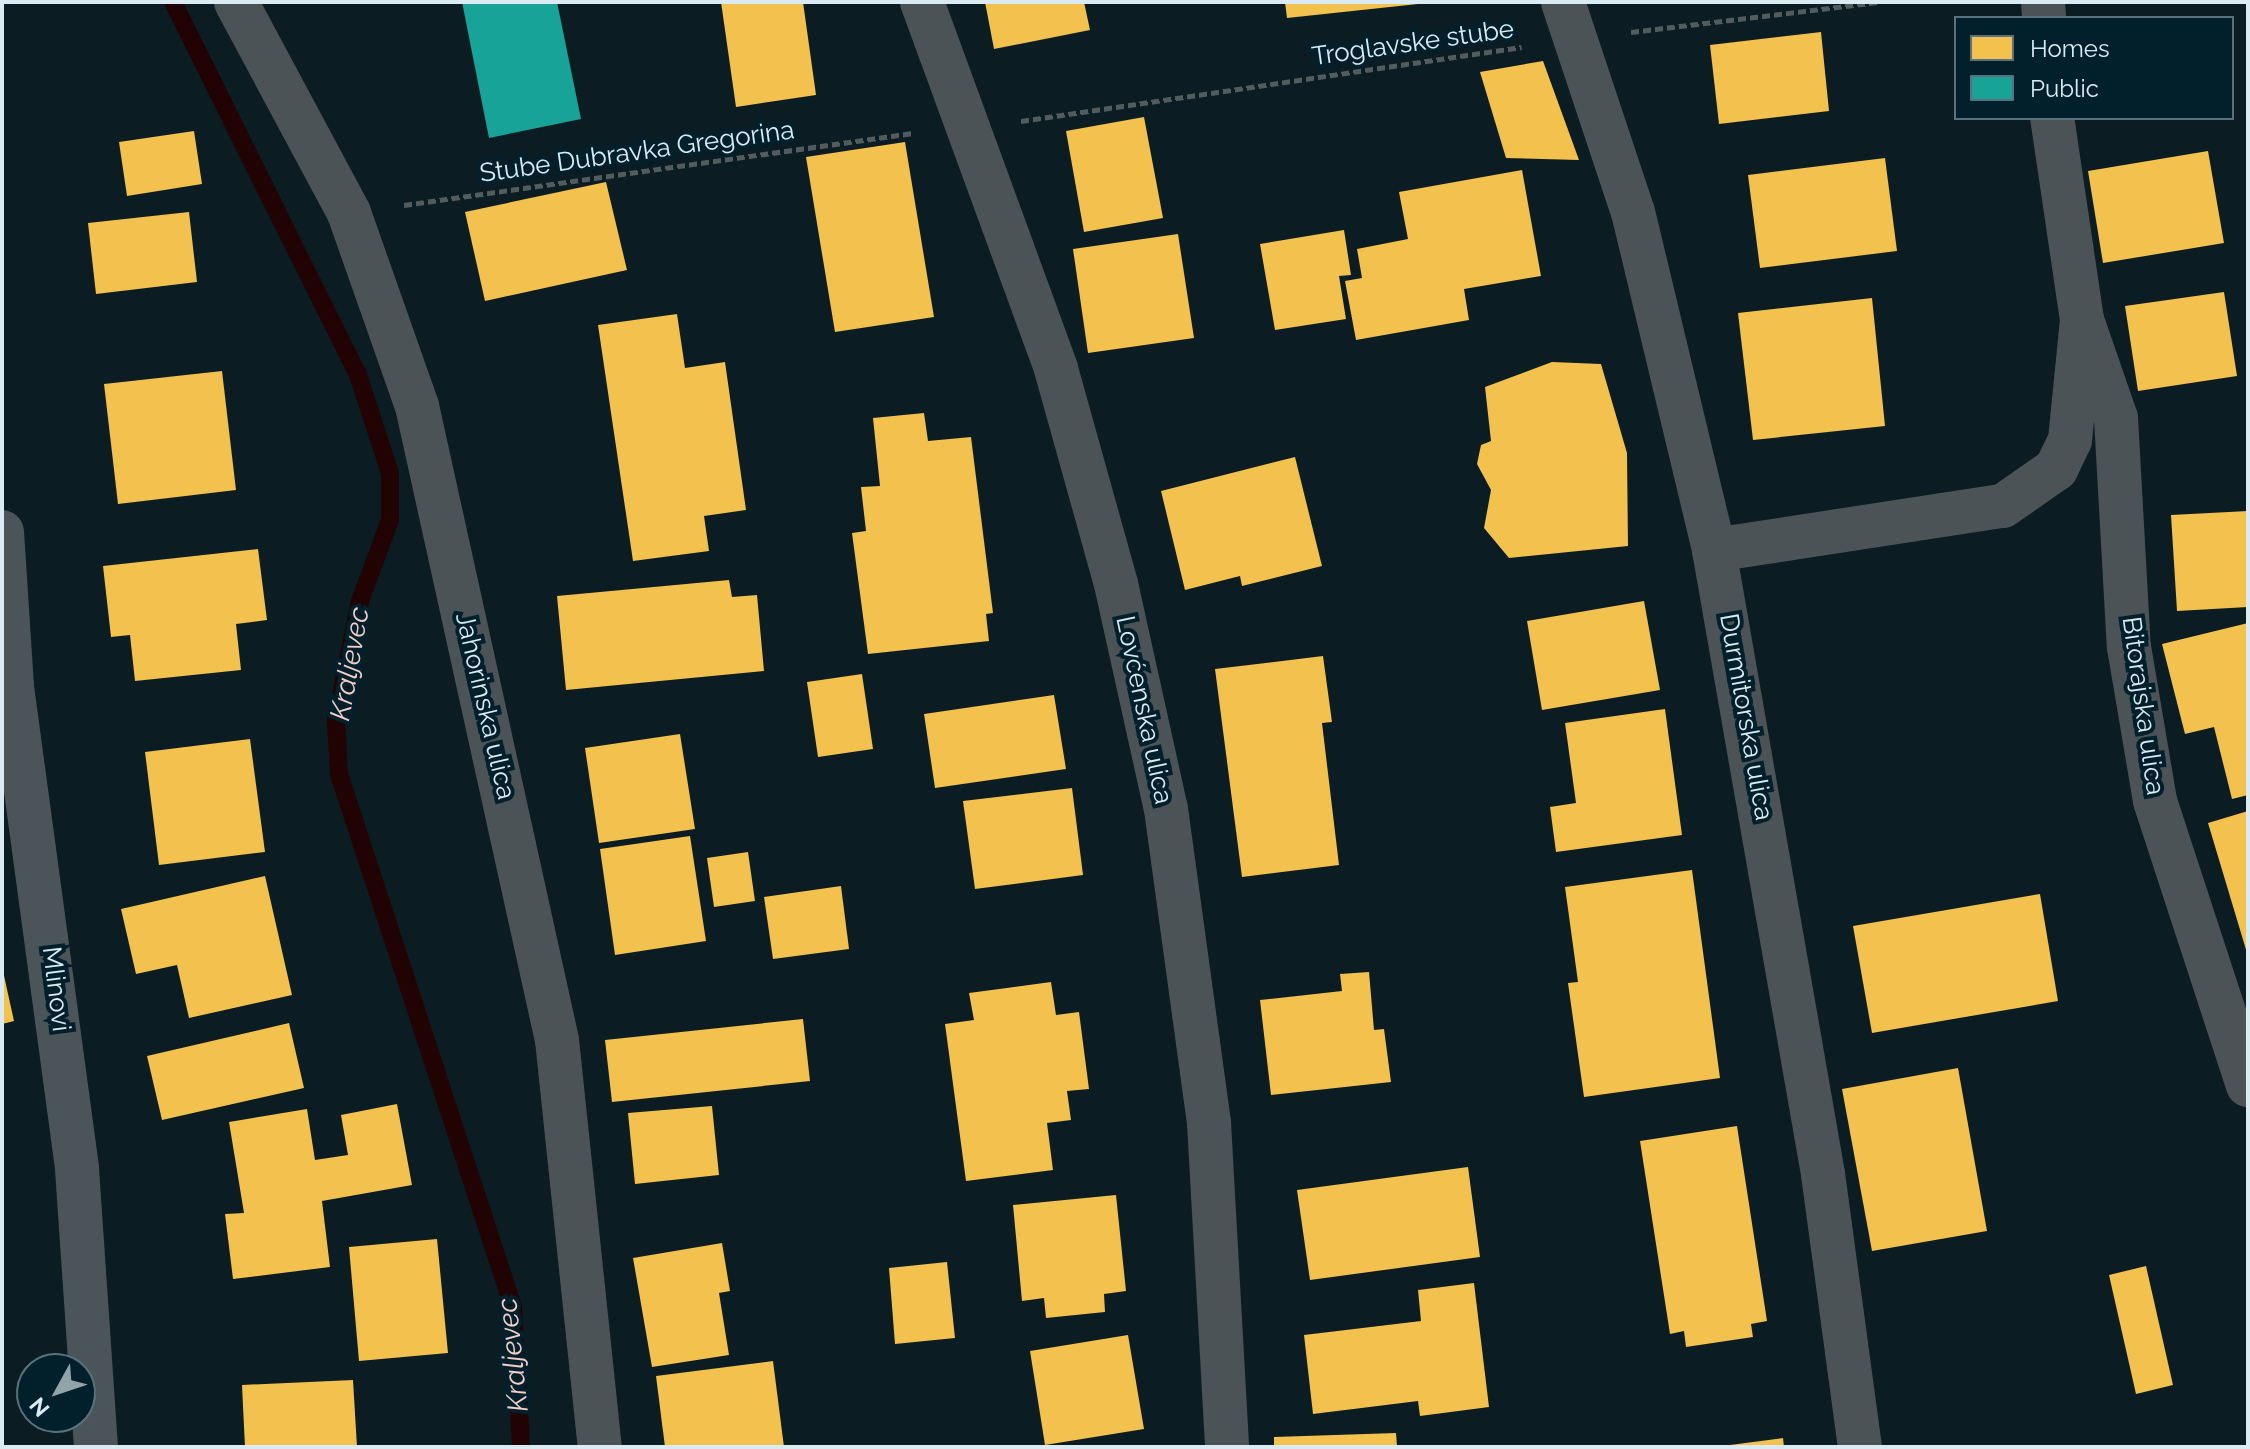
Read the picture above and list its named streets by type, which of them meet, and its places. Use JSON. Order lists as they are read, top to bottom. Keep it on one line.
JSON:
{"streets":{"main road":["Mlinovi"],"street":["Jahorinska ulica","Bitorajska ulica","Lovćenska ulica","Durmitorska ulica"],"path":["Troglavske stube","Stube Dubravka Gregorina"]},"crossings":[["Troglavske stube","Durmitorska ulica"],["Stube Dubravka Gregorina","Jahorinska ulica"],["Bitorajska ulica","Durmitorska ulica"]],"water":["Kraljevec"],"legend":["Homes","Public"],"north":"bottom left"}
